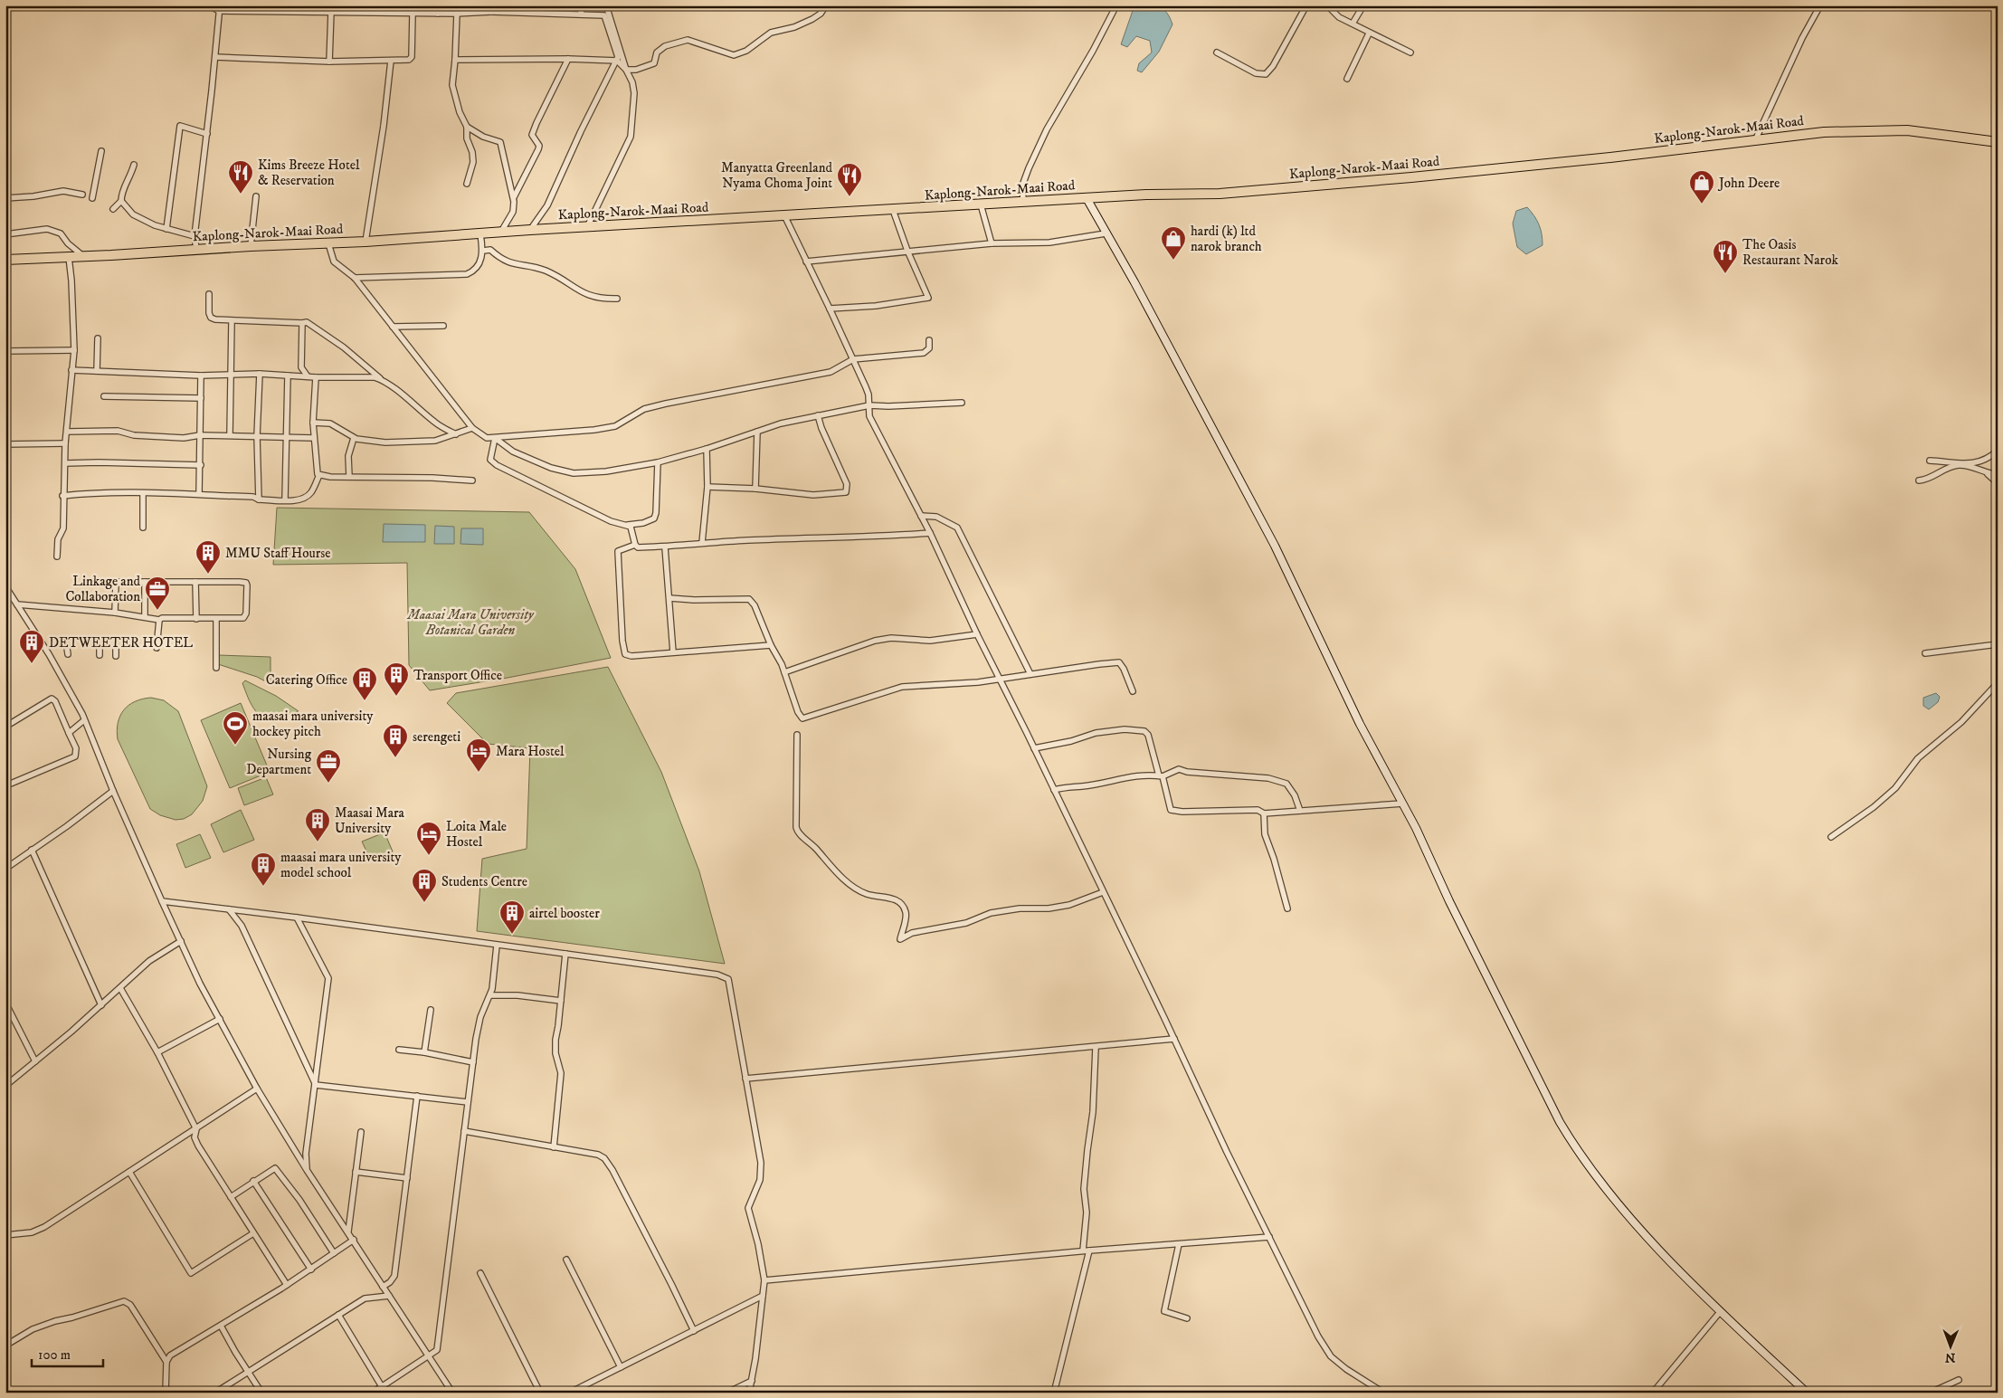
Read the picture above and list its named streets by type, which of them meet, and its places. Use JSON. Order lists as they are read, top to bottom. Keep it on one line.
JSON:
{"streets":{"highway":["Kaplong-Narok-Maai Road"]},"parks":["Maasai Mara University Botanical Garden"],"places":{"restaurant":["Kims Breeze Hotel & Reservation","Manyatta Greenland Nyama Choma Joint","The Oasis Restaurant Narok"],"shop":["John Deere","hardi (k) ltd narok branch"],"building":["MMU Staff Hourse","DETWEETER HOTEL","Transport Office","Catering Office","serengeti","Maasai Mara University","maasai mara university model school","Students Centre","airtel booster"],"office":["Linkage and Collaboration","Nursing Department"],"sports":["maasai mara university hockey pitch"],"hotel":["Mara Hostel","Loita Male Hostel"]},"scale_bar":"100 m","north":"bottom"}
